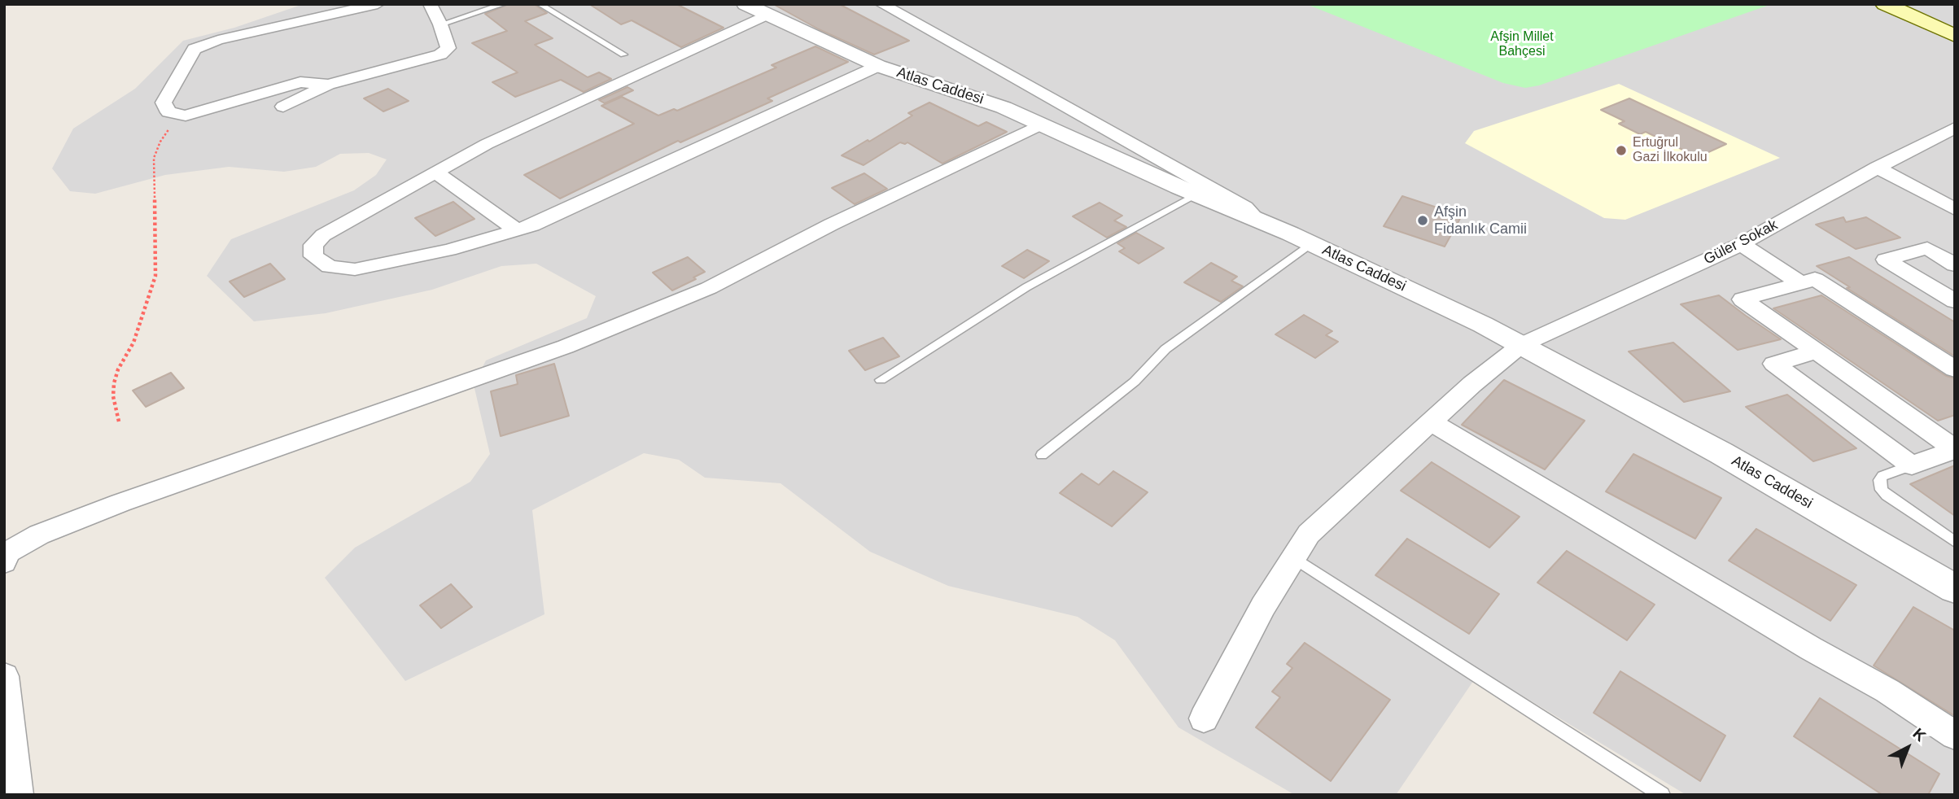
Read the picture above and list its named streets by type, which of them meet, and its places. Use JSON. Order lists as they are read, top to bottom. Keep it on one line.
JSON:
{"streets":{"street":["Atlas Caddesi","Güler Sokak"]},"crossings":[["Atlas Caddesi","Güler Sokak"]],"parks":["Afşin Millet Bahçesi"],"places":["Ertuğrul Gazi İlkokulu","Afşin Fidanlık Camii"],"north":"top right"}
